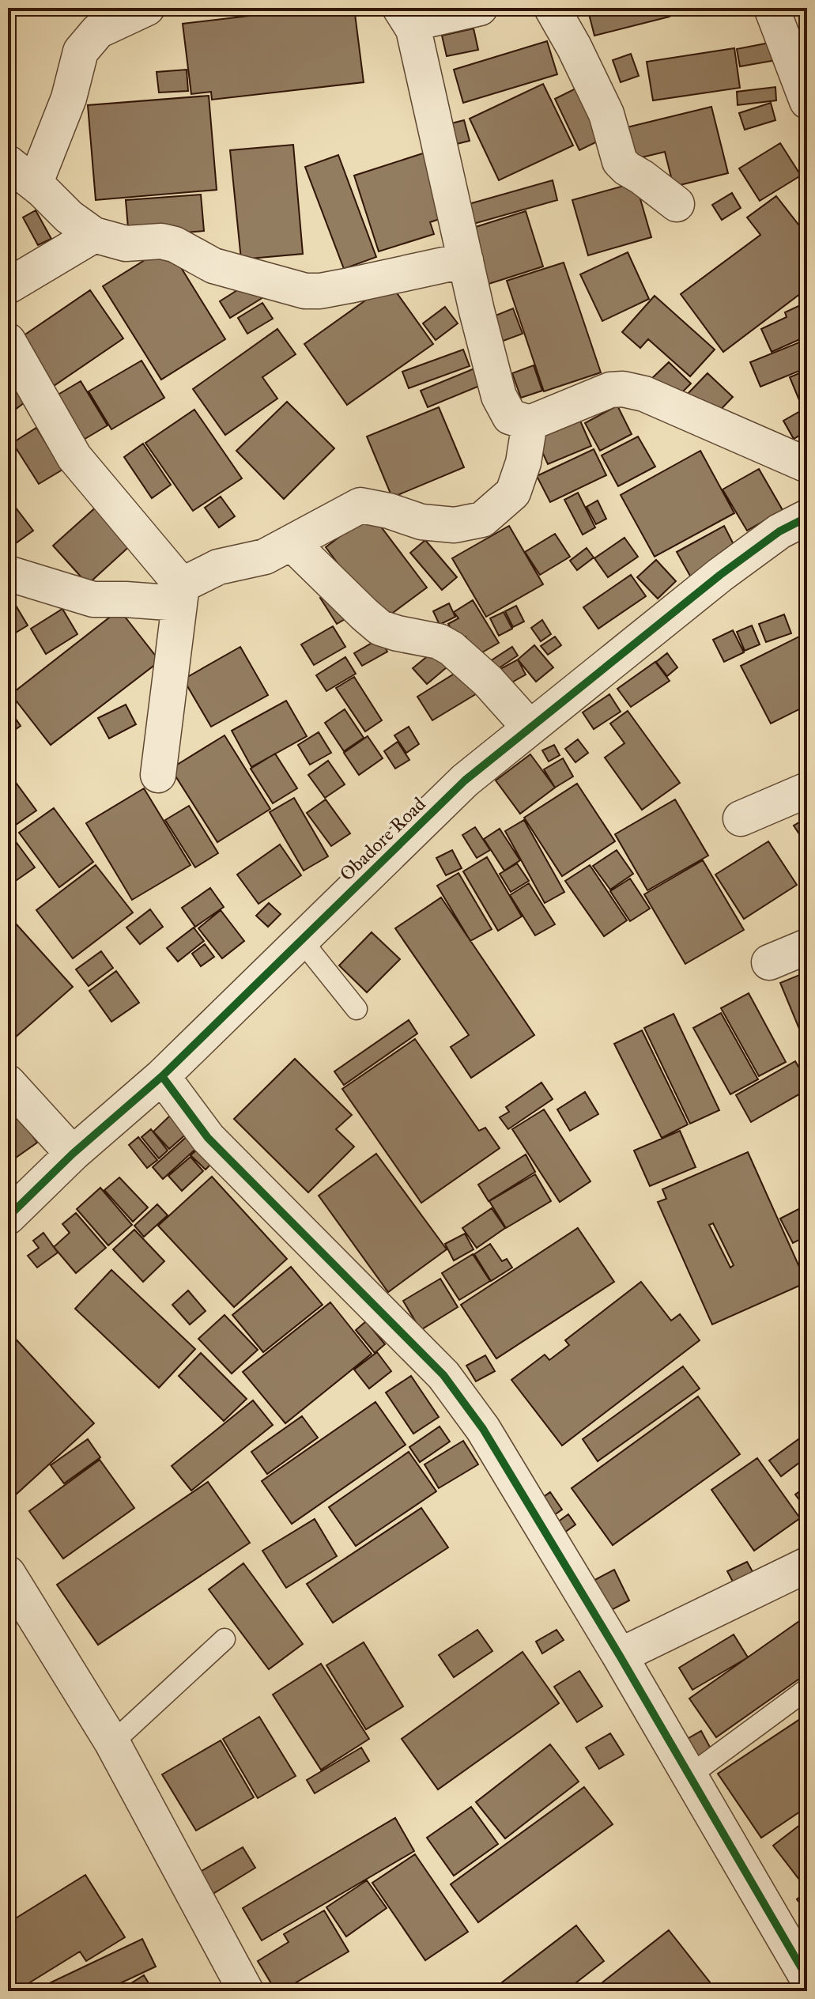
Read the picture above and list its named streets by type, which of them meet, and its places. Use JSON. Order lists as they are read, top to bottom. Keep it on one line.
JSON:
{"streets":{"street":["Obadore Road"]}}
